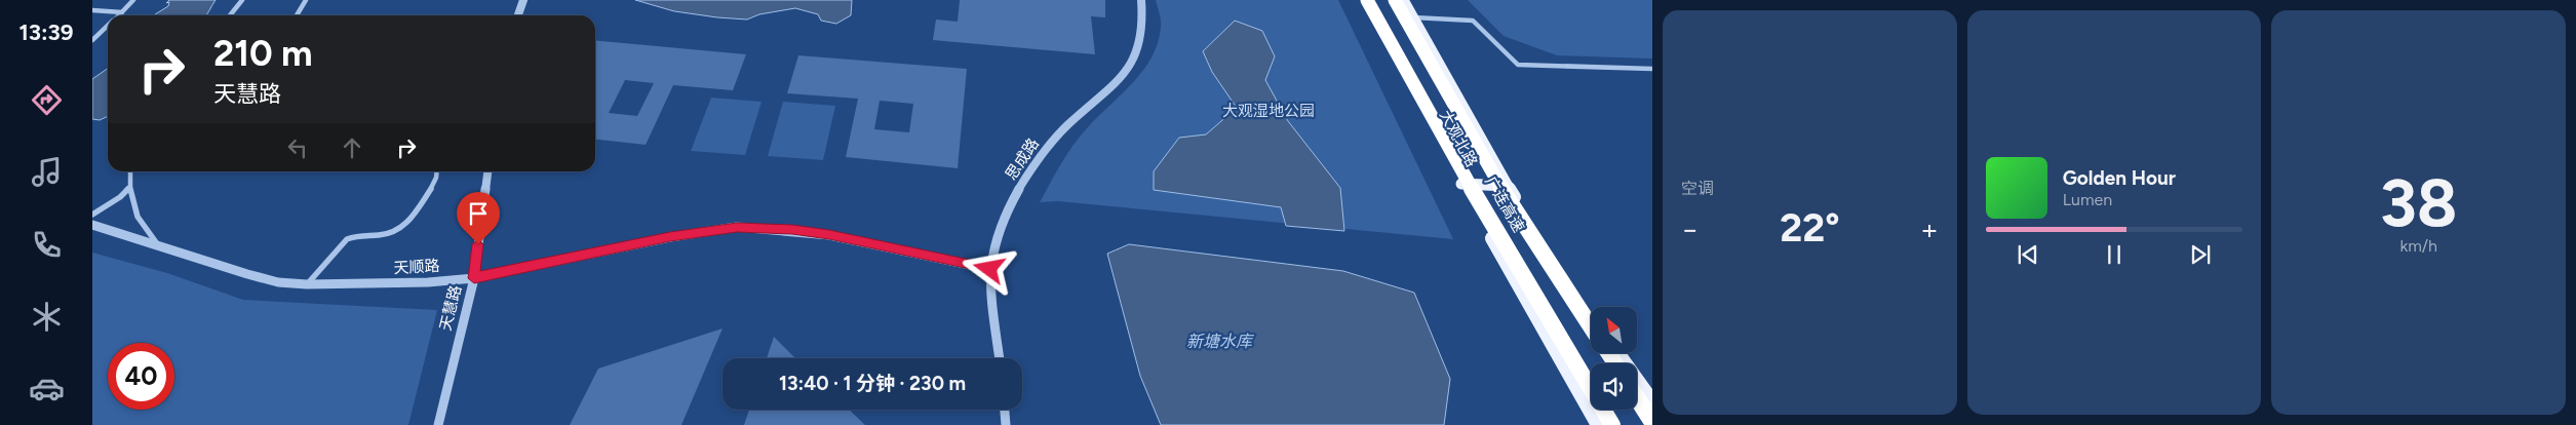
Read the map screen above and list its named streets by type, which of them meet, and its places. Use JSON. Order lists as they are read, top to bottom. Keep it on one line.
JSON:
{"streets":{"highway":["广连高速"],"main road":["大观北路"],"street":["思成路","天顺路","天慧路"]},"crossings":[["大观北路","广连高速"],["思成路","天顺路"],["天顺路","天慧路"]],"water":["新塘水库"],"parks":["大观湿地公园"],"north":"top left","page":{"tabs":"13:39","tile":["空调",["38","km/h"]],"turn":["210 m","天慧路"],"song":["Golden Hour","Lumen"],"heat":["−","22°","+"],"limit":"40","trip":"13:40 · 1 分钟 · 230 m"}}
